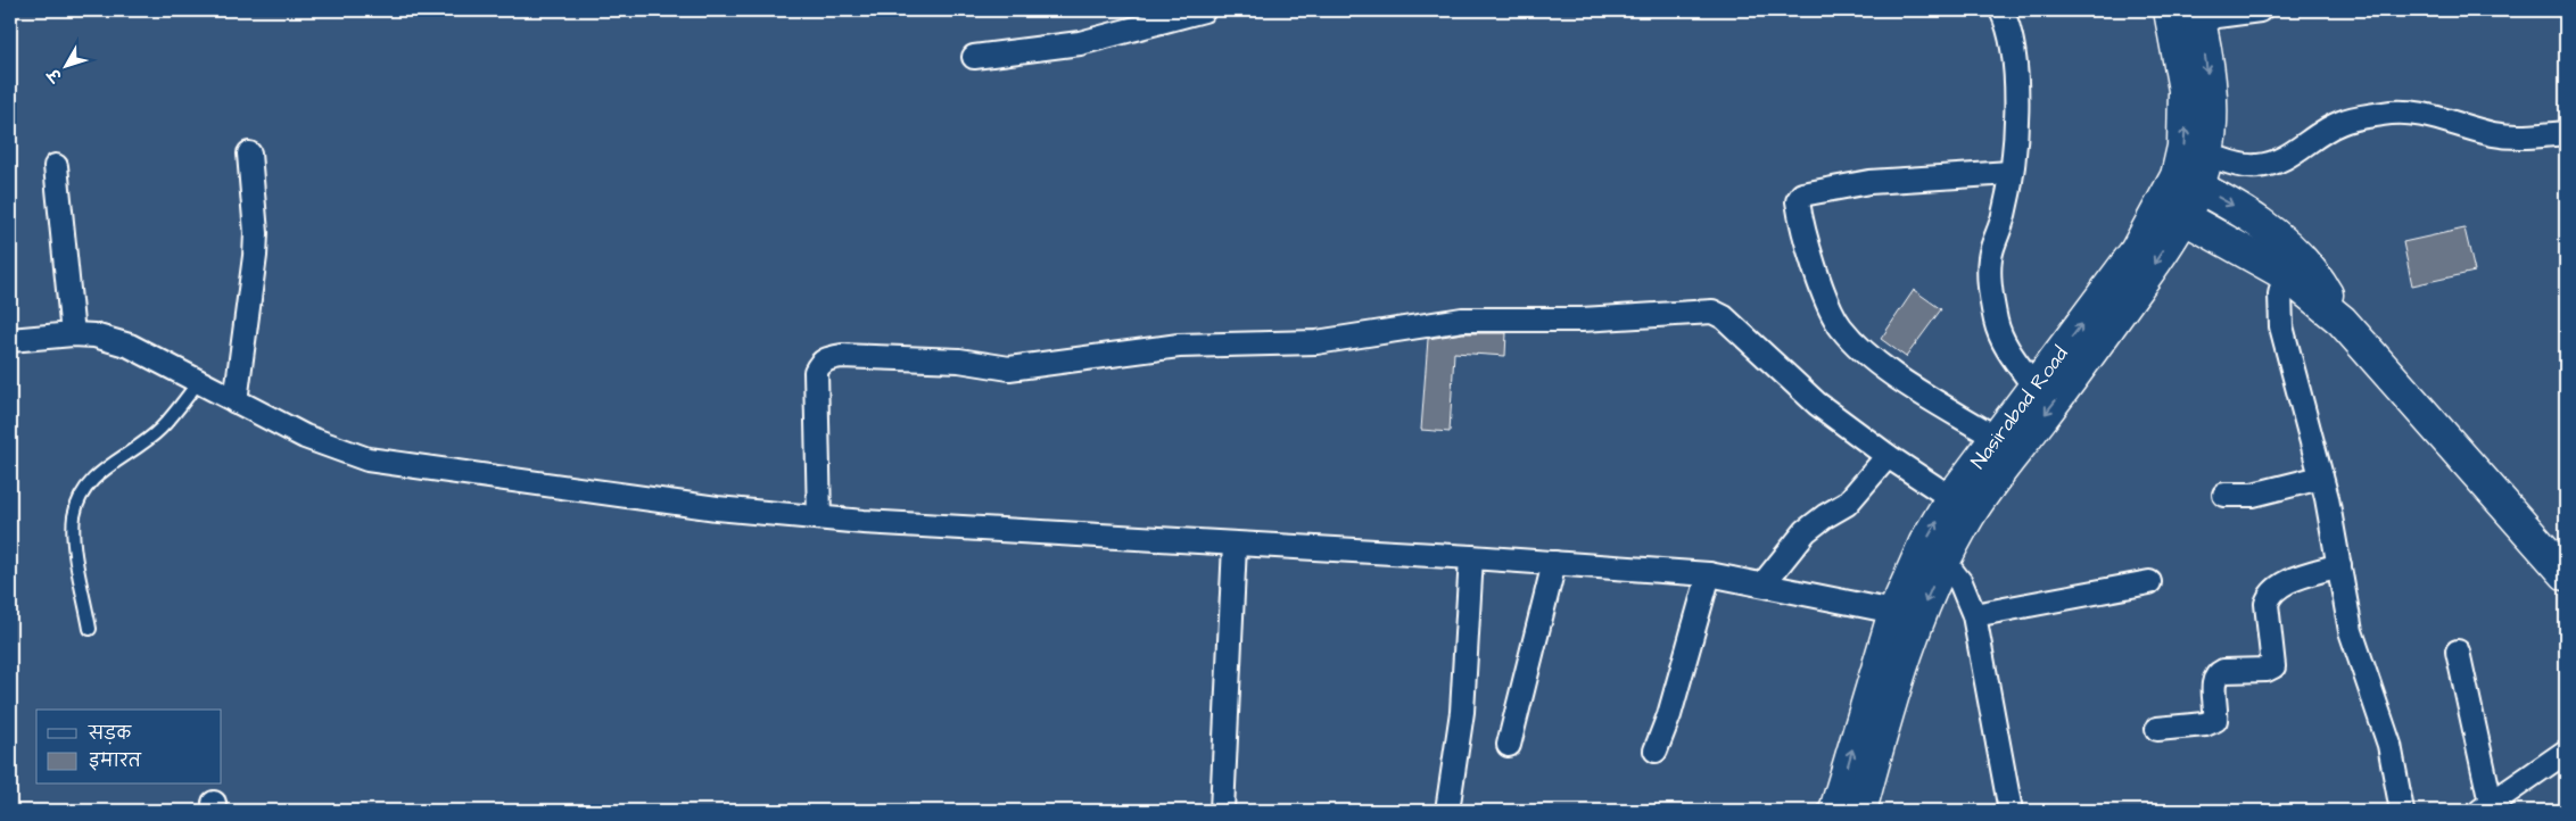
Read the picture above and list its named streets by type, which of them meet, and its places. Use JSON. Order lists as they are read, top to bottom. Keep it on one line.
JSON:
{"streets":{"main road":["Nasirabad Road"]},"legend":["सड़क","इमारत"],"north":"bottom left"}
